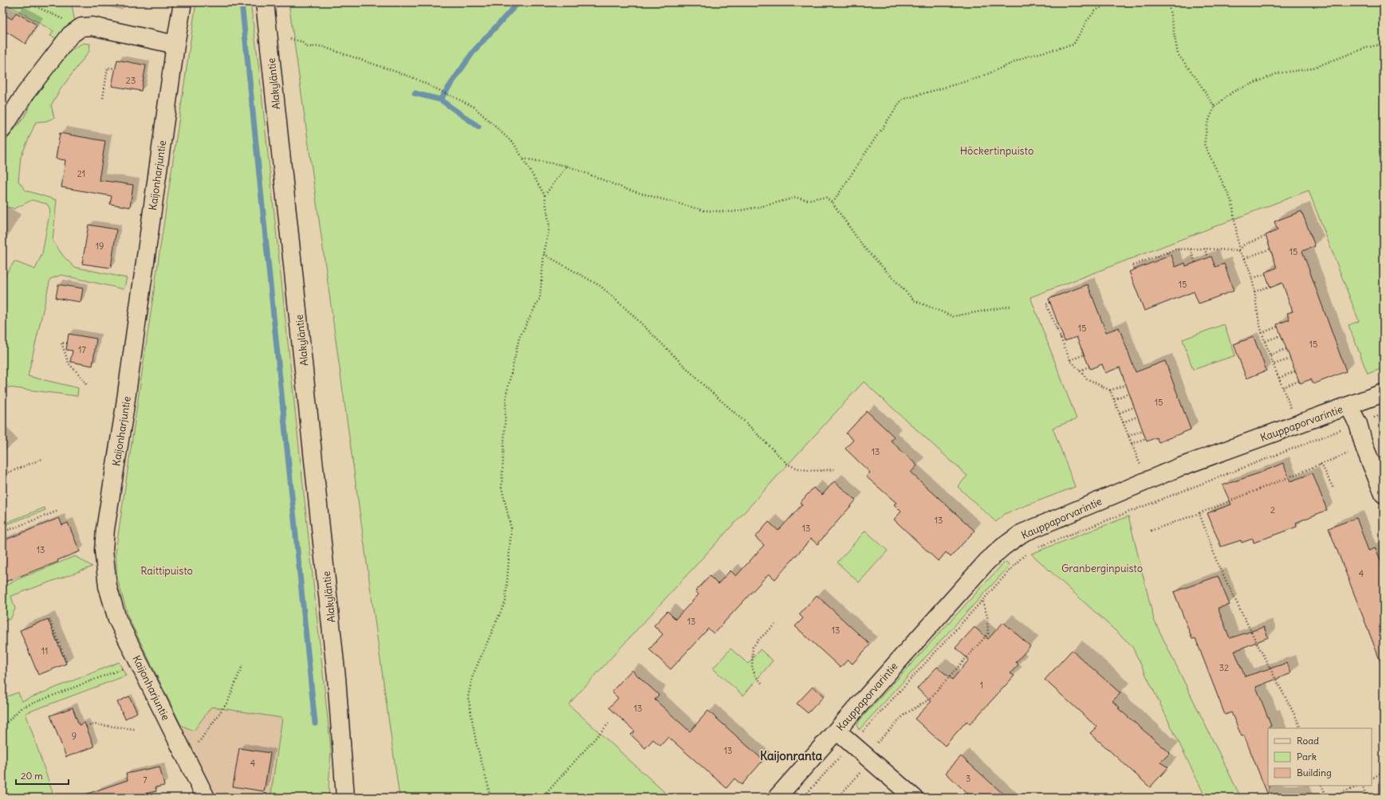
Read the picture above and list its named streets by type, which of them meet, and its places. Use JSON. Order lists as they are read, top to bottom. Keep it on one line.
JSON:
{"streets":{"street":["Alakyläntie","Kaijonharjuntie","Kauppaporvarintie"]},"districts":["Kaijonranta"],"parks":["Höckertinpuisto","Granberginpuisto","Raittipuisto"],"house_numbers":["23","21","19","15","15","15","15","17","15","13","2","13","13","13","4","13","13","11","32","1","13","9","13","4","3","7"],"legend":["Road","Park","Building"],"scale_bar":"20 m"}
